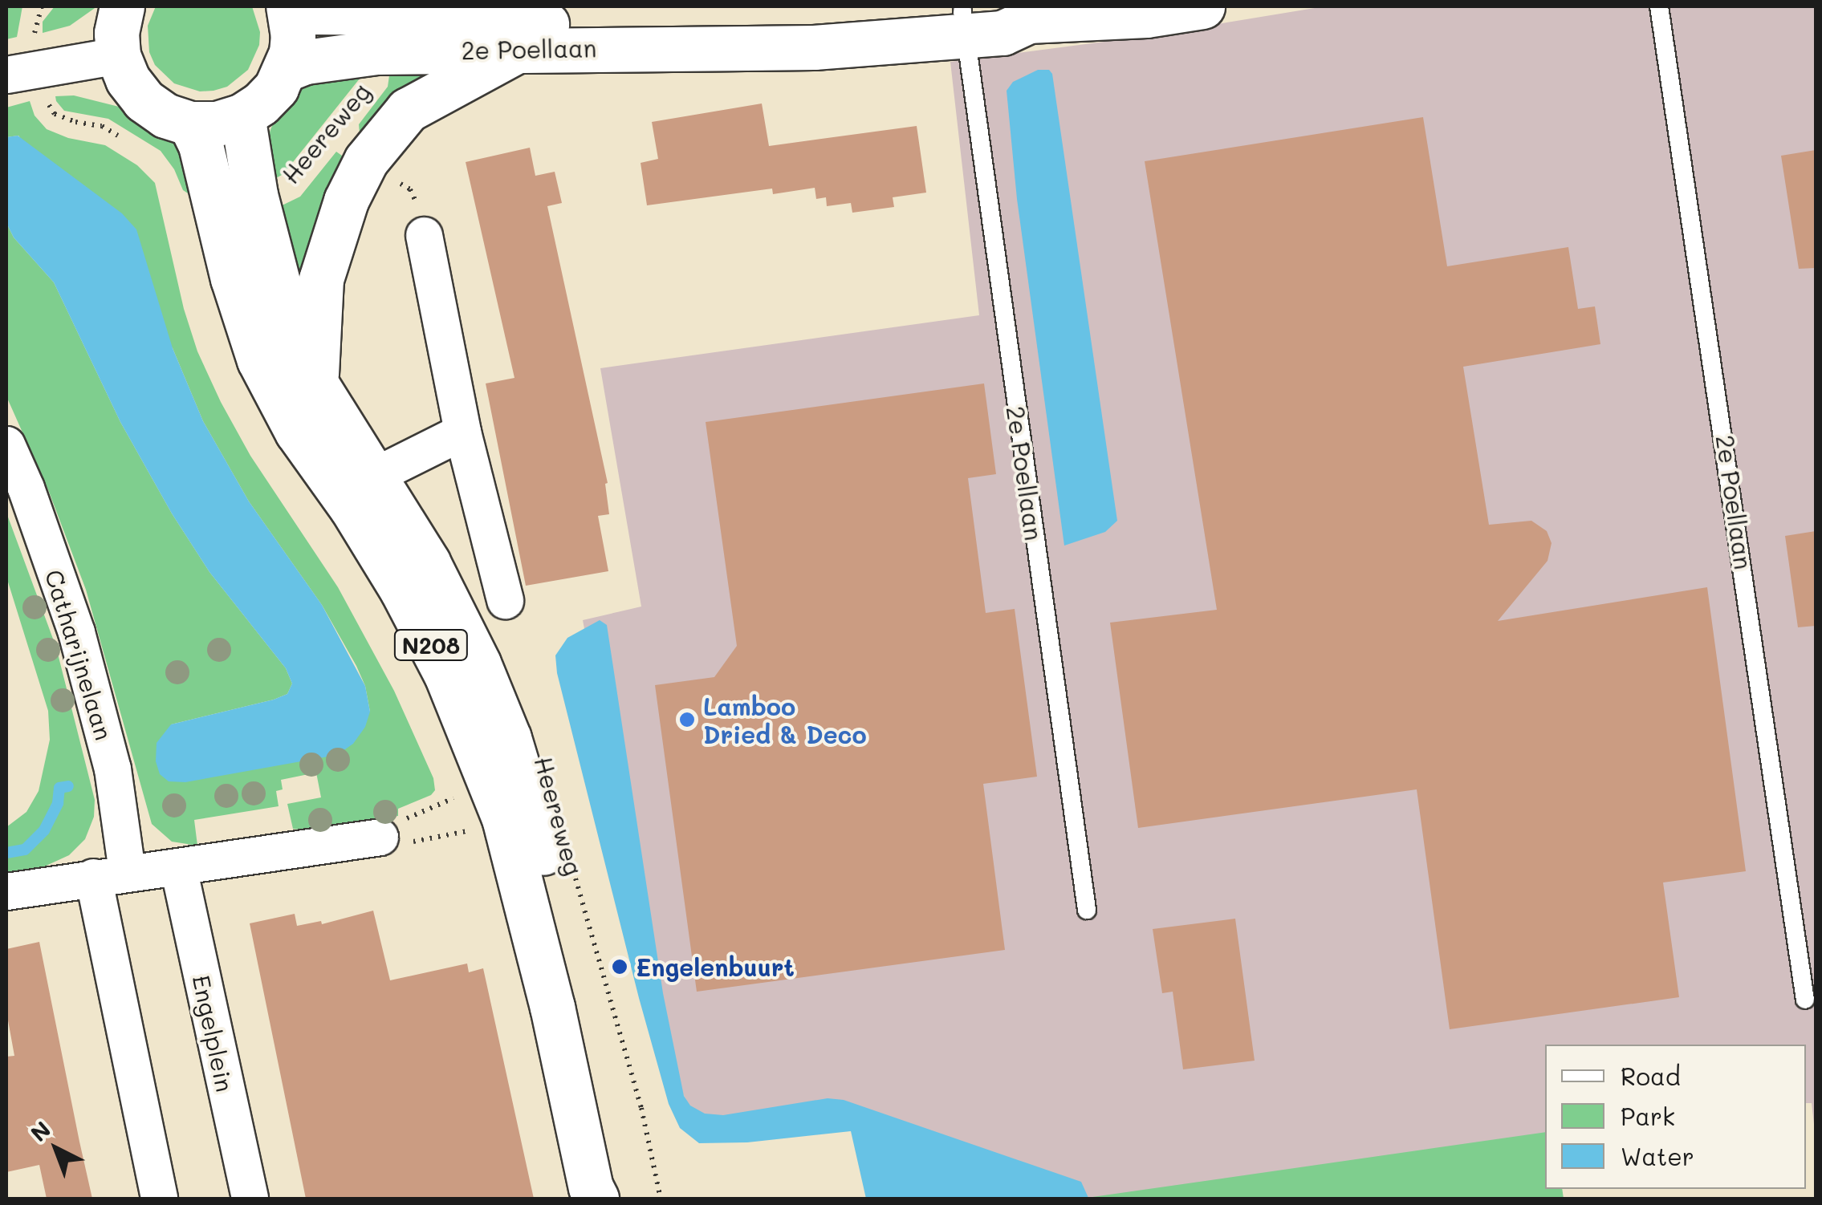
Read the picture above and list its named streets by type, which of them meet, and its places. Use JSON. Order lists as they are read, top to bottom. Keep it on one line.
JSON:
{"streets":{"main road":["2e Poellaan","Heereweg","N208"],"street":["Catharijnelaan","Engelplein"]},"crossings":[["2e Poellaan","Heereweg"]],"places":["Lamboo Dried & Deco","Engelenbuurt"],"legend":["Road","Park","Water"],"north":"top left"}
